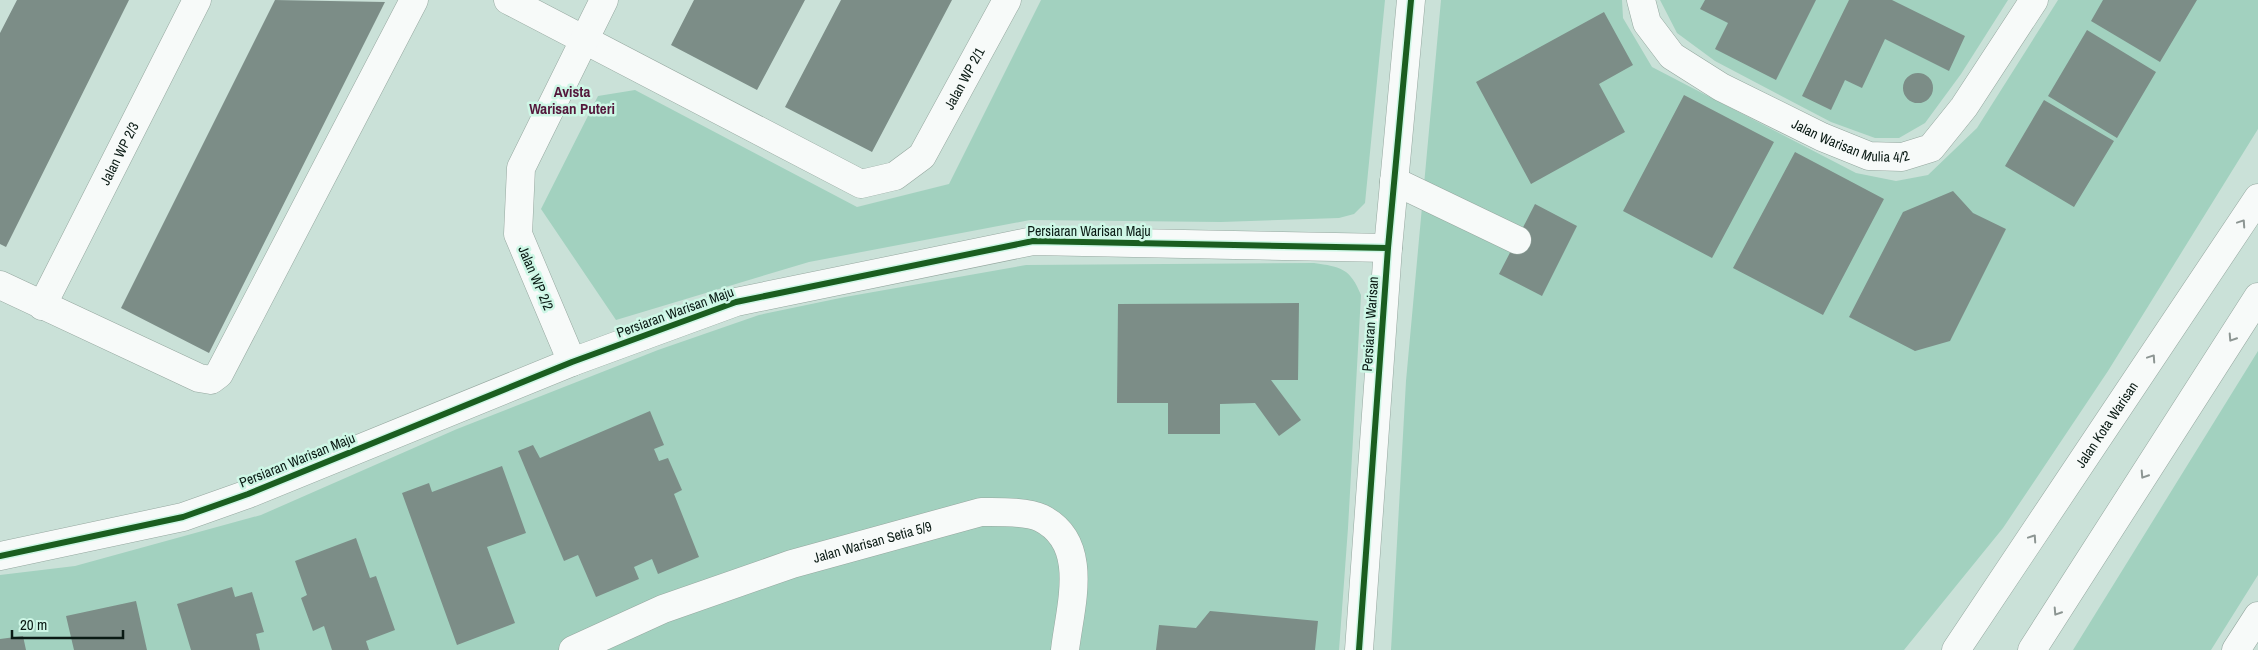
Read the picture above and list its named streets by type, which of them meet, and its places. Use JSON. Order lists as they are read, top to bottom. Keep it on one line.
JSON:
{"streets":{"street":["Jalan WP 2/1","Jalan Warisan Mulia 4/2","Jalan WP 2/3","Persiaran Warisan Maju","Jalan WP 2/2","Persiaran Warisan","Jalan Kota Warisan","Jalan Warisan Setia 5/9"]},"crossings":[["Jalan WP 2/1","Jalan WP 2/2"],["Persiaran Warisan Maju","Jalan WP 2/2"],["Persiaran Warisan Maju","Persiaran Warisan"]],"districts":["Avista Warisan Puteri"],"scale_bar":"20 m"}
